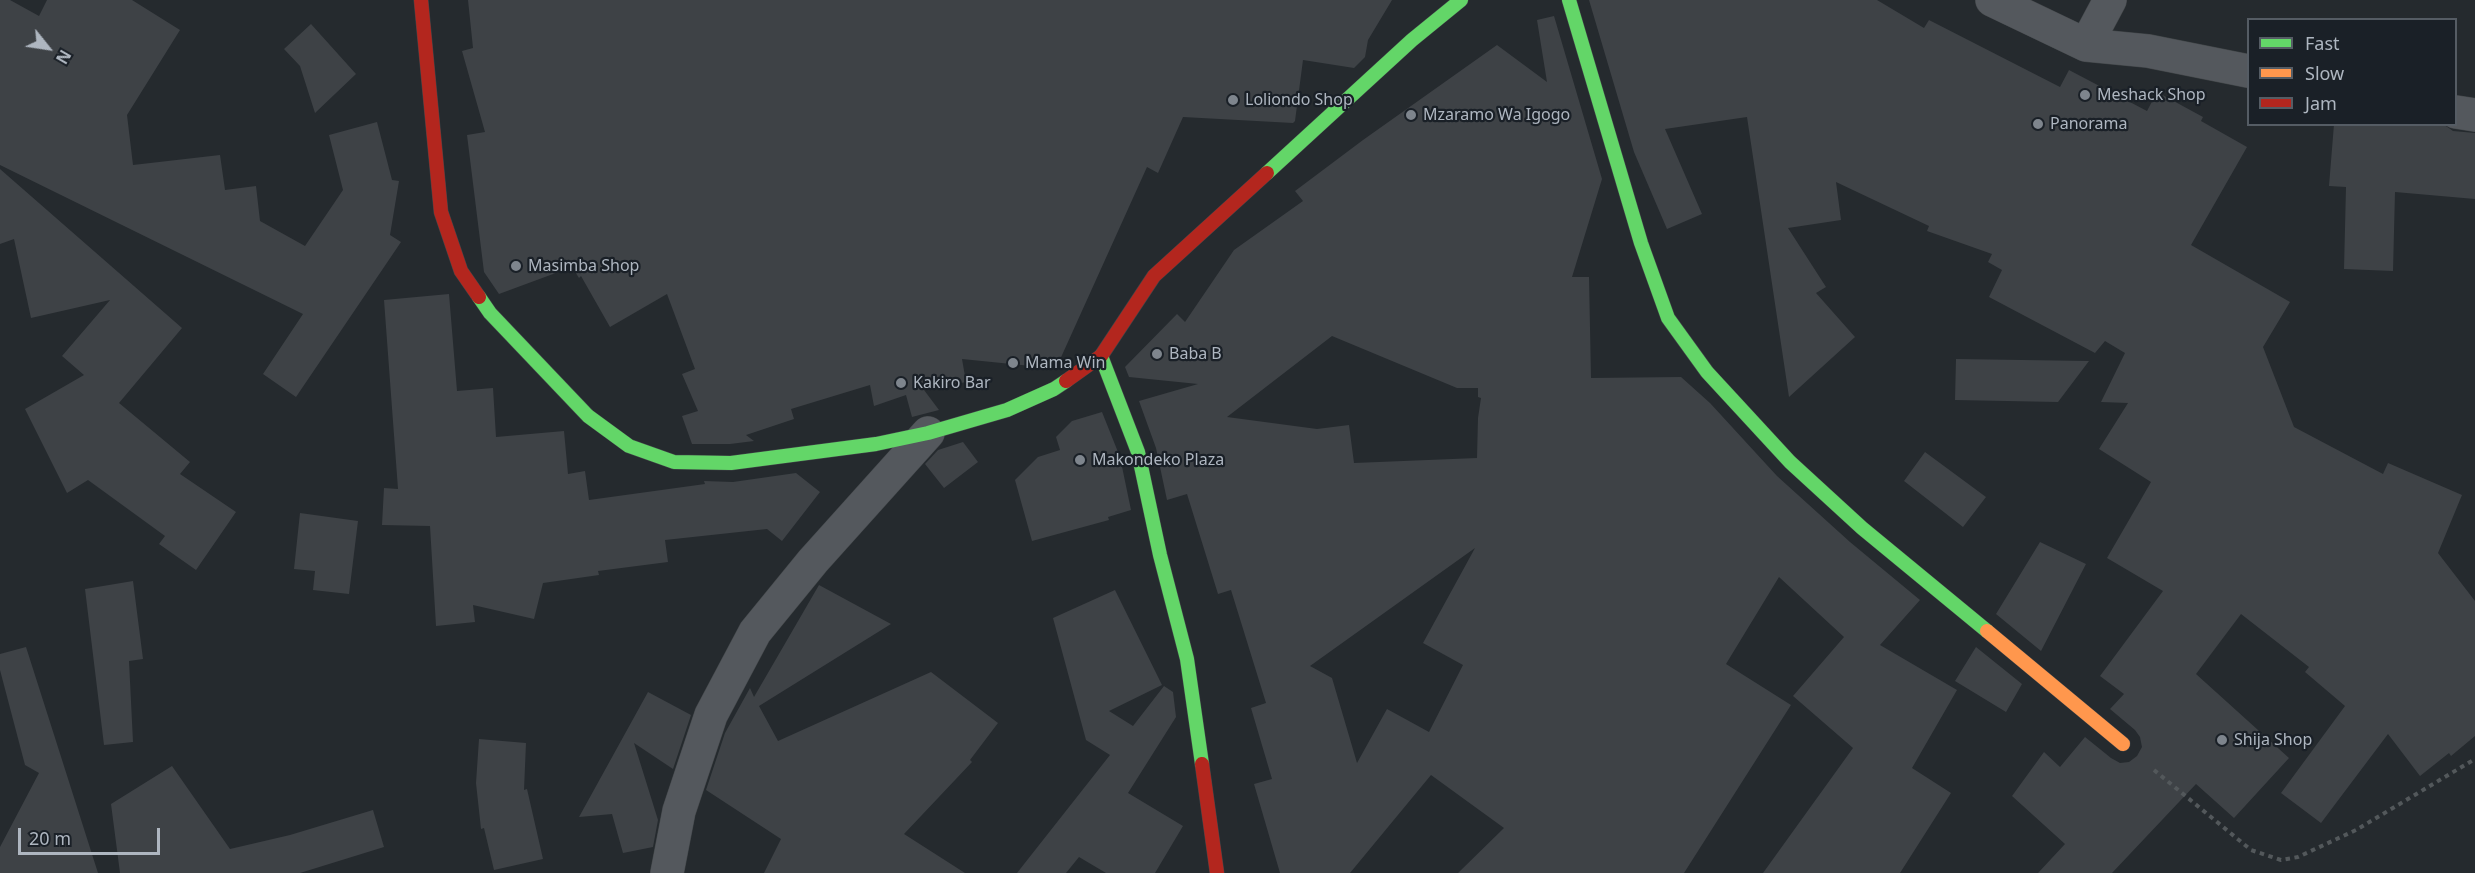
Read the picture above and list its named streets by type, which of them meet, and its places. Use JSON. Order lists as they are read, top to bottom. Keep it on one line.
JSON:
{"places":["Meshack Shop","Loliondo Shop","Mzaramo Wa Igogo","Panorama","Masimba Shop","Baba B","Mama Win","Kakiro Bar","Makondeko Plaza","Shija Shop"],"legend":["Fast","Slow","Jam"],"scale_bar":"20 m","north":"bottom right"}
